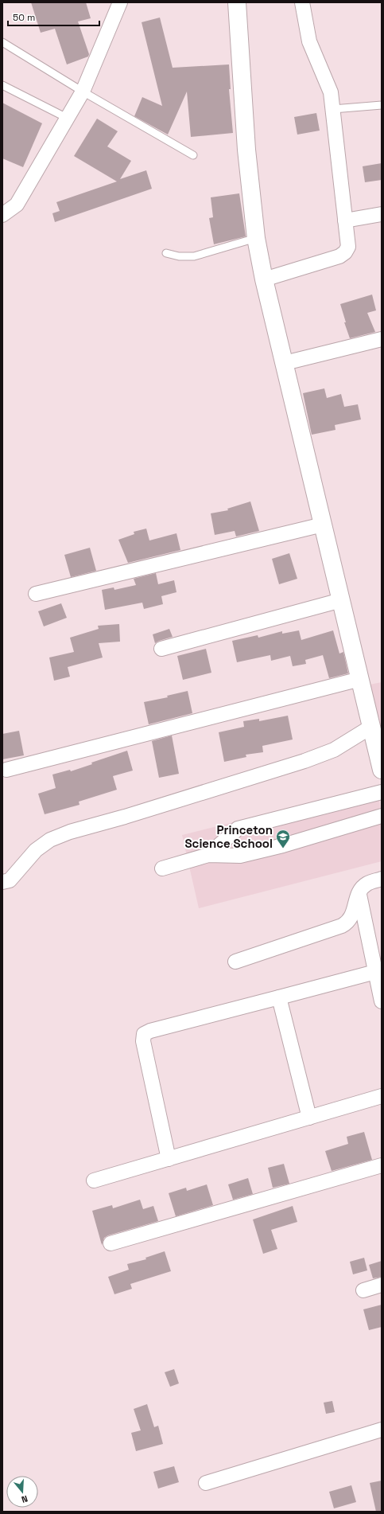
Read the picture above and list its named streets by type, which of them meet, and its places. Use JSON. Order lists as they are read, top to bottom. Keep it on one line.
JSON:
{"places":{"school or university":["Princeton Science School"]},"scale_bar":"50 m","north":"bottom"}
